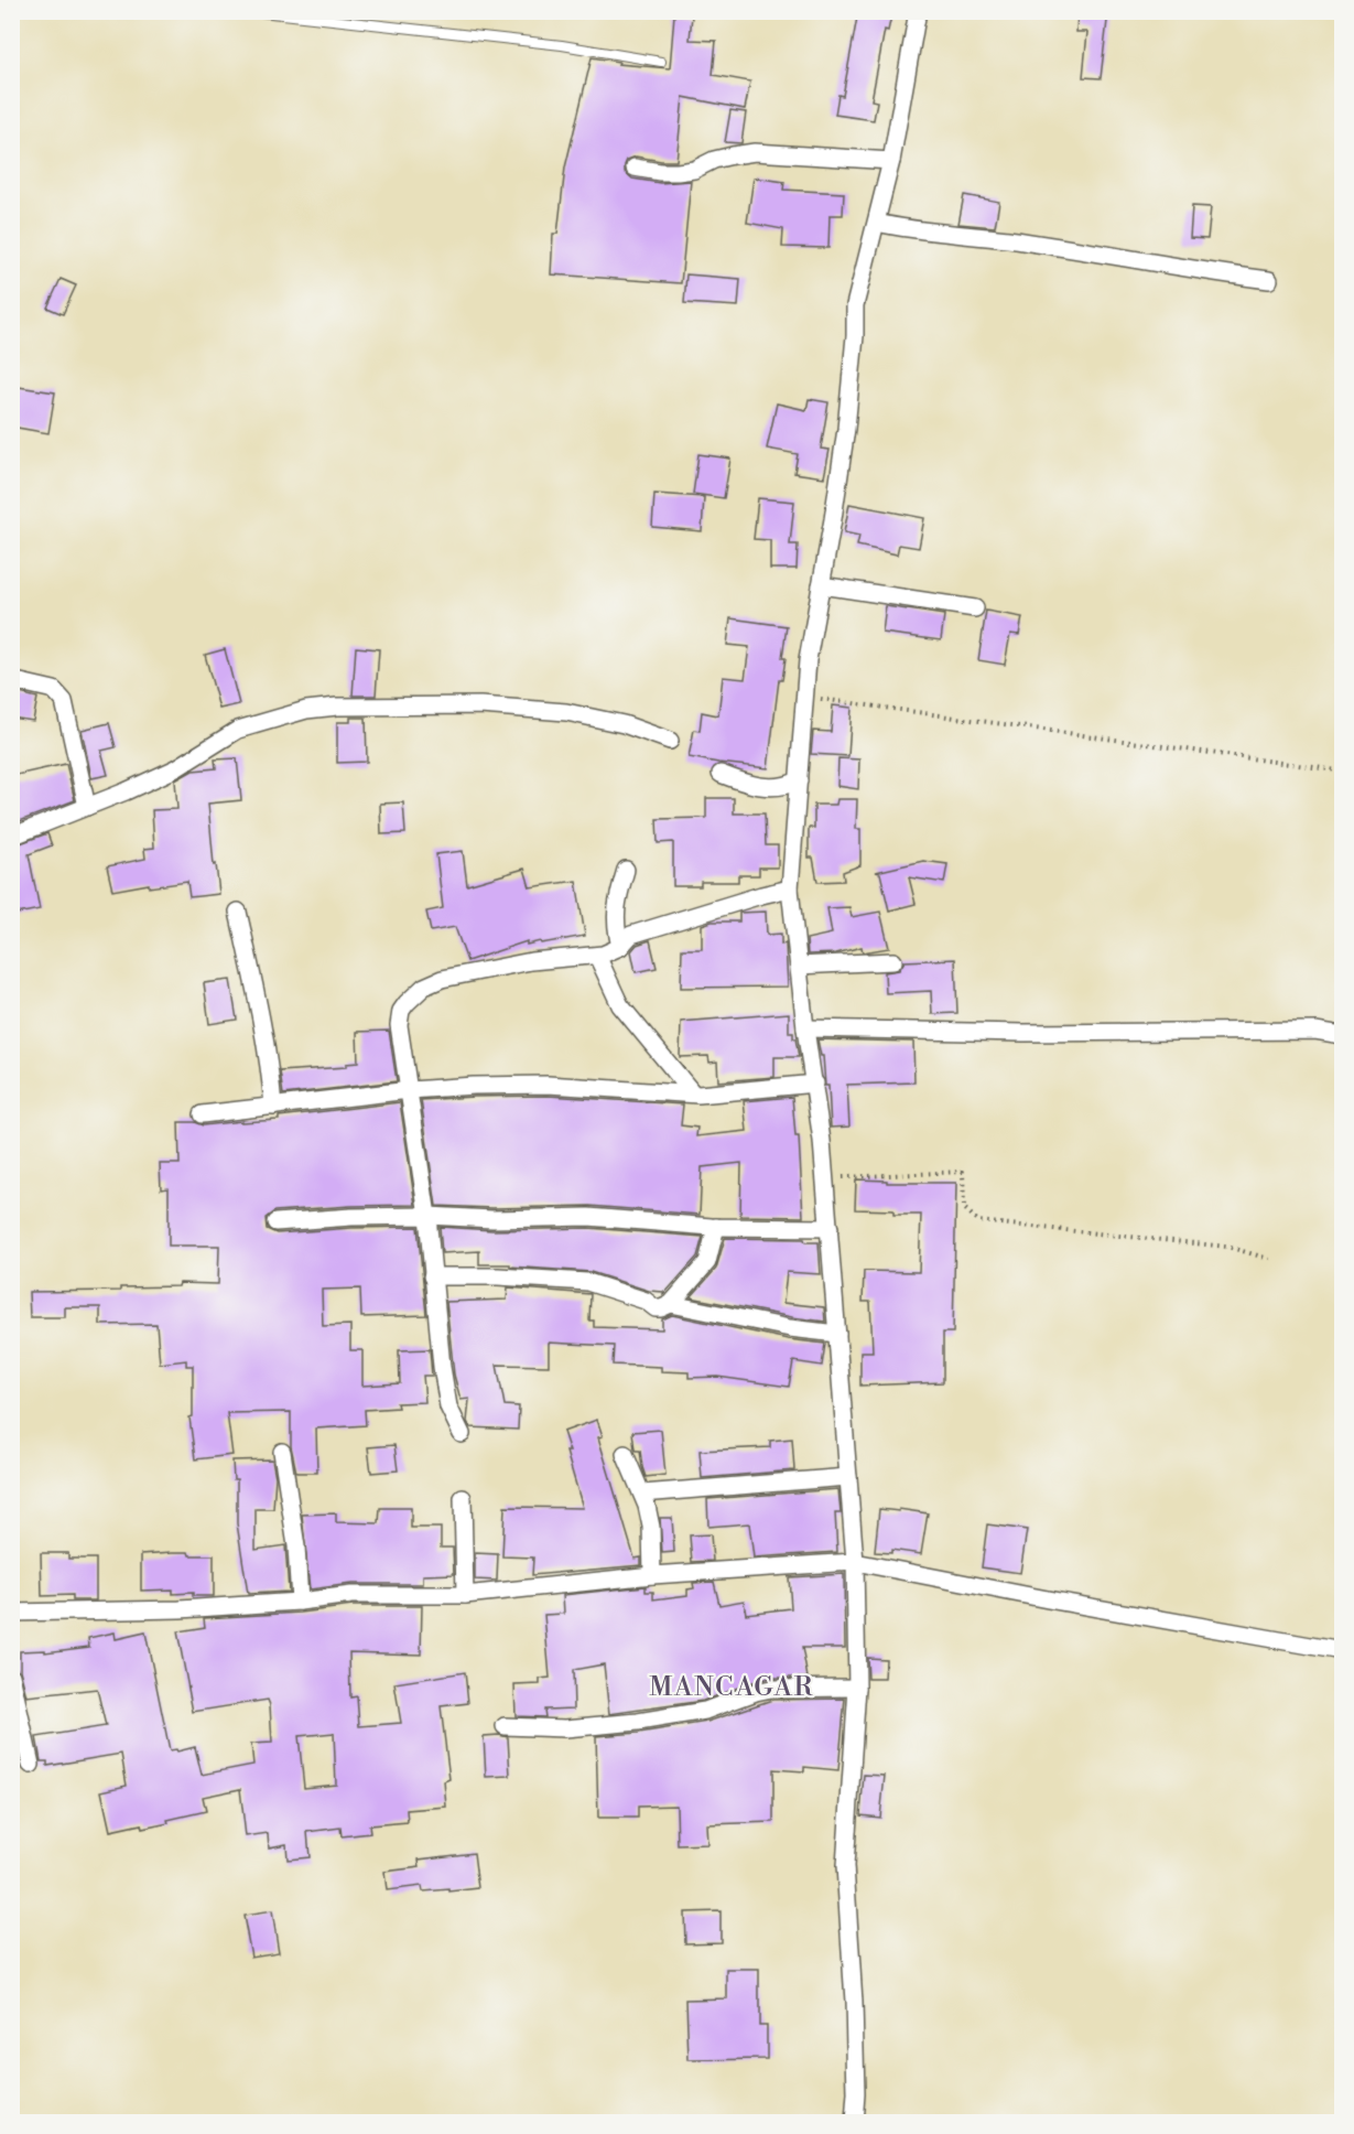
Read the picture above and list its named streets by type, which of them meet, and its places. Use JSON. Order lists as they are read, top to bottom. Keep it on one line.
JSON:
{"districts":["MANCAGAR"]}
